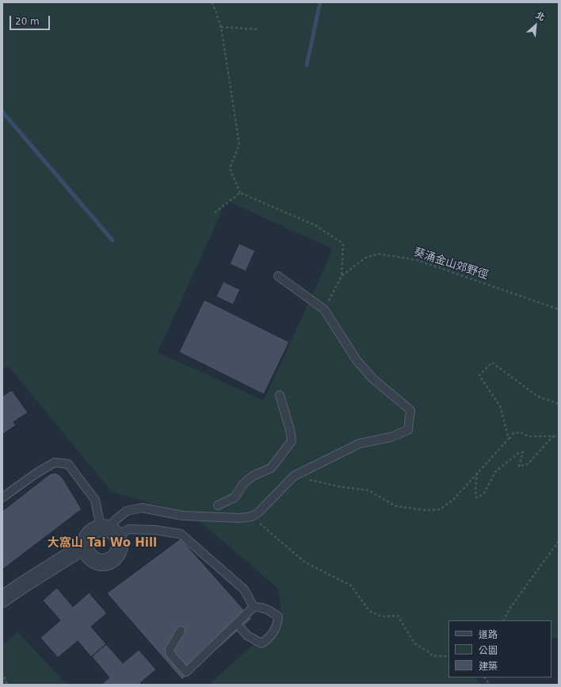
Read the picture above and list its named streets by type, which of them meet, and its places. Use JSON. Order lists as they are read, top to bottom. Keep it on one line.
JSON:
{"streets":{"path":["葵涌金山郊野徑"]},"districts":["大窩山 Tai Wo Hill"],"legend":["道路","公園","建築"],"scale_bar":"20 m","north":"top right"}
